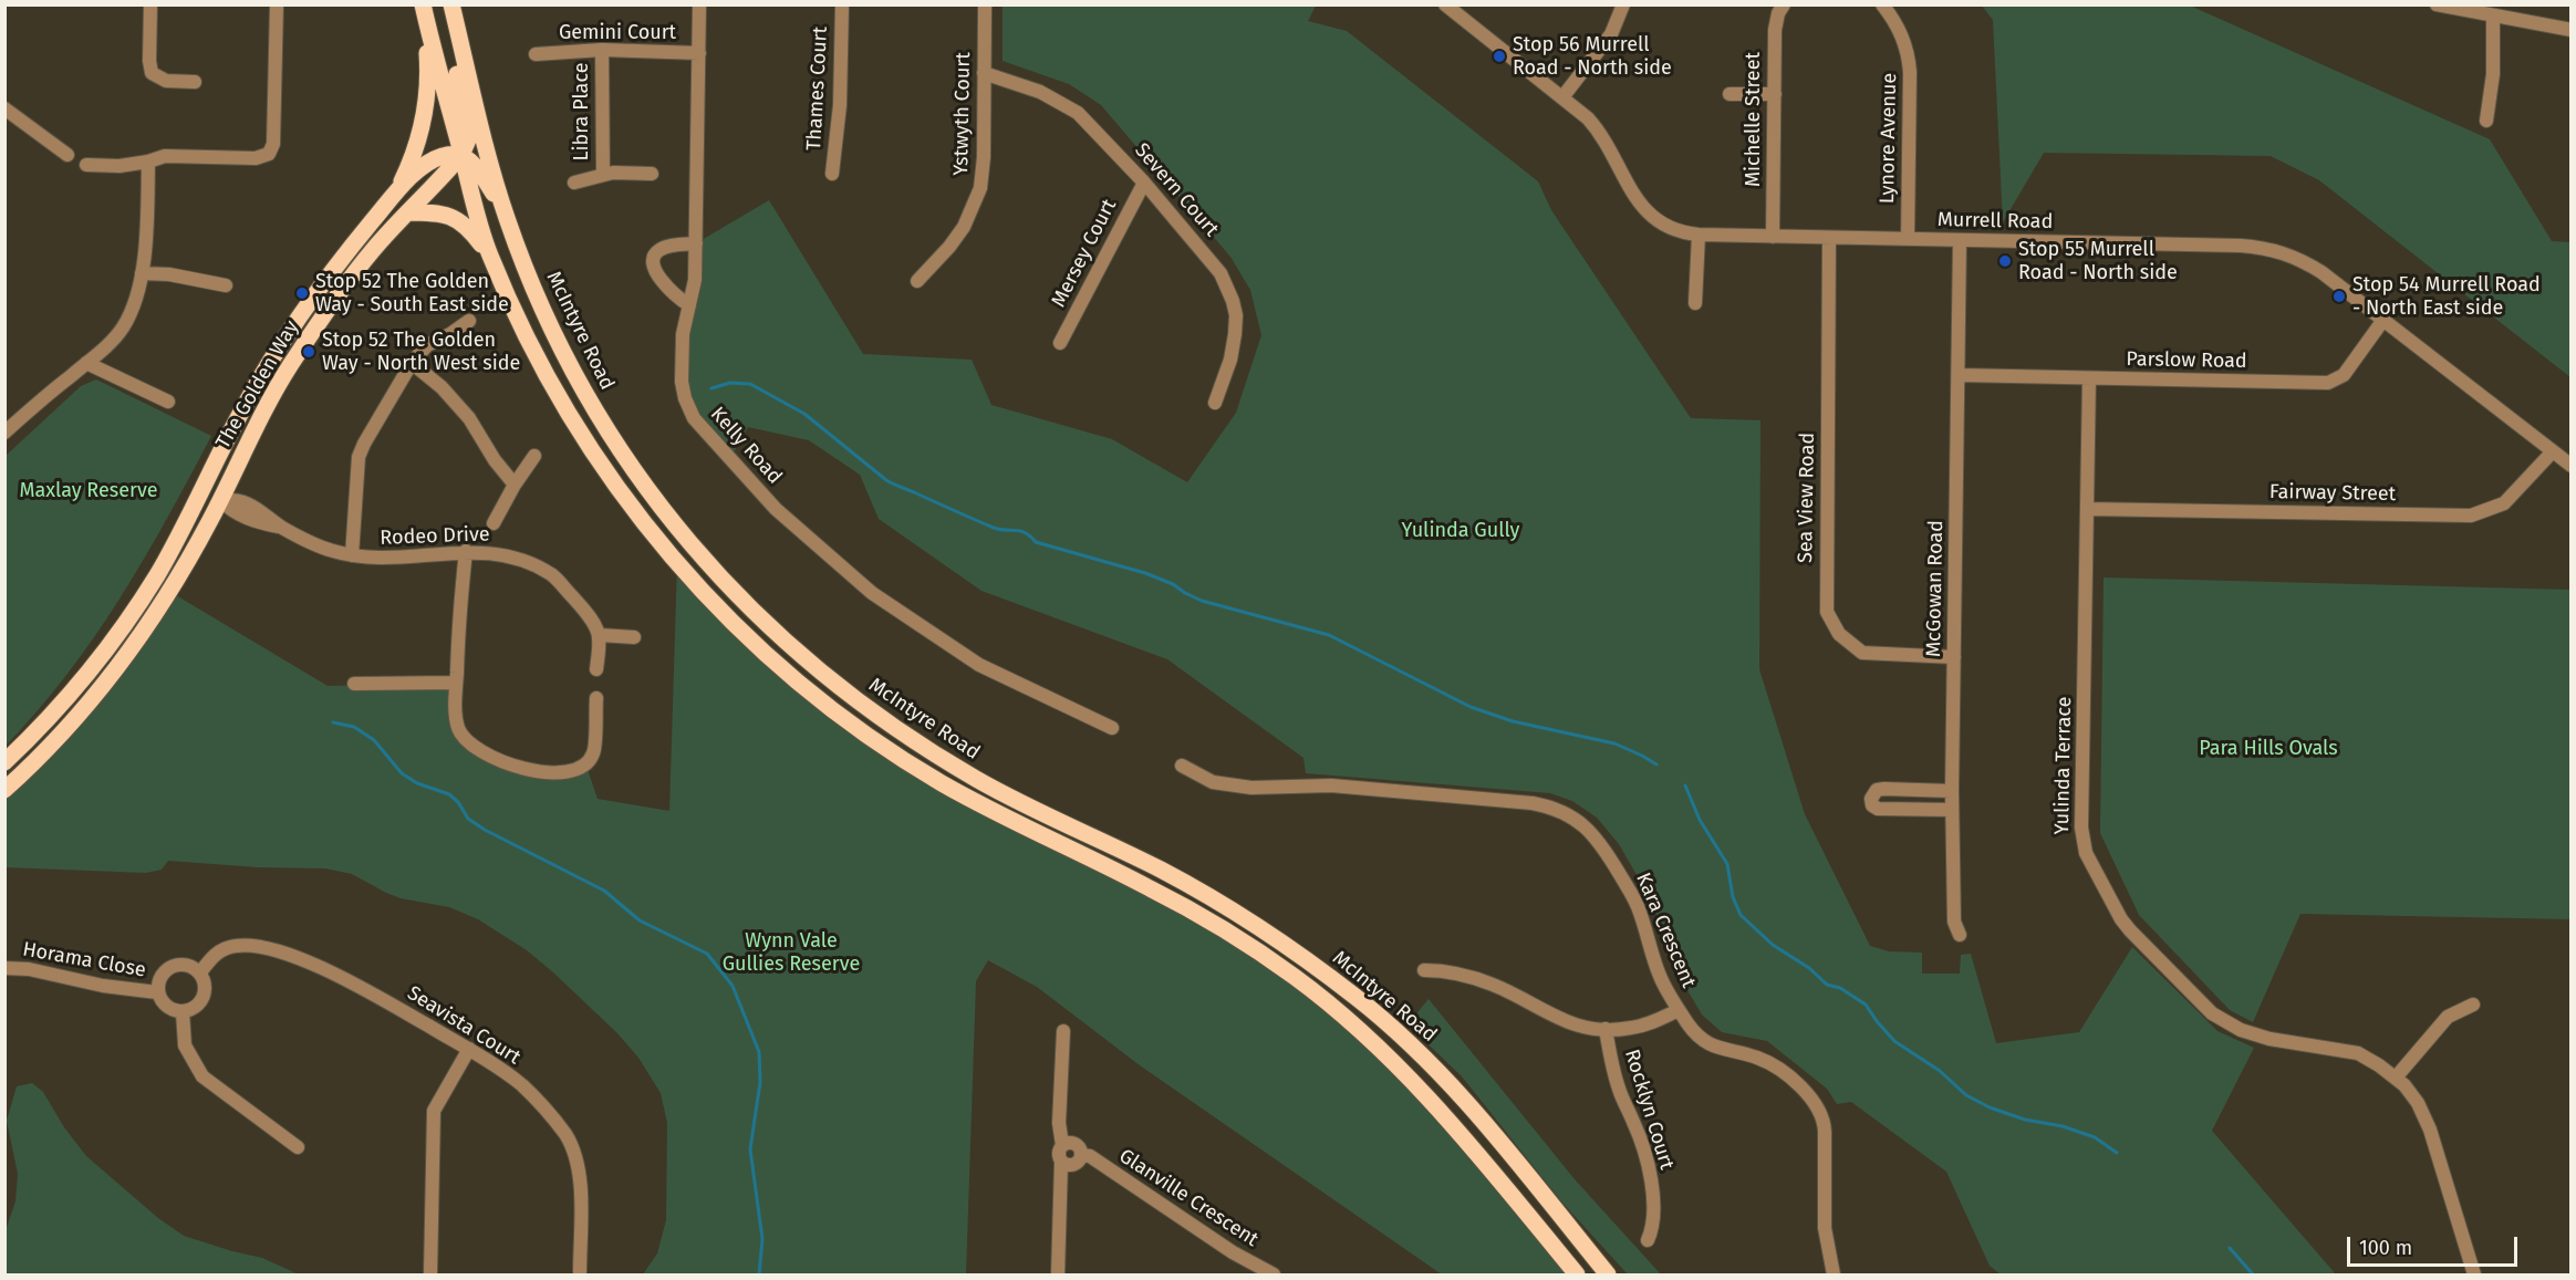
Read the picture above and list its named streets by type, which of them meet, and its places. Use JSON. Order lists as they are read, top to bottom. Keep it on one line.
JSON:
{"streets":{"main road":["McIntyre Road","The Golden Way"],"street":["Gemini Court","Thames Court","Libra Place","Ystwyth Court","Michelle Street","Lynore Avenue","Severn Court","Murrell Road","Mersey Court","Parslow Road","Kelly Road","Fairway Street","Sea View Road","Rodeo Drive","McGowan Road","Yulinda Terrace","Kara Crescent","Horama Close","Seavista Court","Rocklyn Court","Glanville Crescent"]},"crossings":[["Gemini Court","Libra Place"],["Gemini Court","Kelly Road"],["Ystwyth Court","Severn Court"],["Michelle Street","Murrell Road"],["Lynore Avenue","Murrell Road"],["Severn Court","Mersey Court"],["Murrell Road","Parslow Road"],["Murrell Road","Fairway Street"],["Murrell Road","Sea View Road"],["Murrell Road","McGowan Road"],["McIntyre Road","The Golden Way"],["Parslow Road","McGowan Road"],["Parslow Road","Yulinda Terrace"],["The Golden Way","Rodeo Drive"],["Fairway Street","Yulinda Terrace"],["Sea View Road","McGowan Road"],["Horama Close","Seavista Court"]],"parks":["Maxlay Reserve","Yulinda Gully","Para Hills Ovals","Wynn Vale Gullies Reserve"],"places":["Stop 56 Murrell Road - North side","Stop 55 Murrell Road - North side","Stop 52 The Golden Way - South East side","Stop 54 Murrell Road - North East side","Stop 52 The Golden Way - North West side"],"scale_bar":"100 m"}
